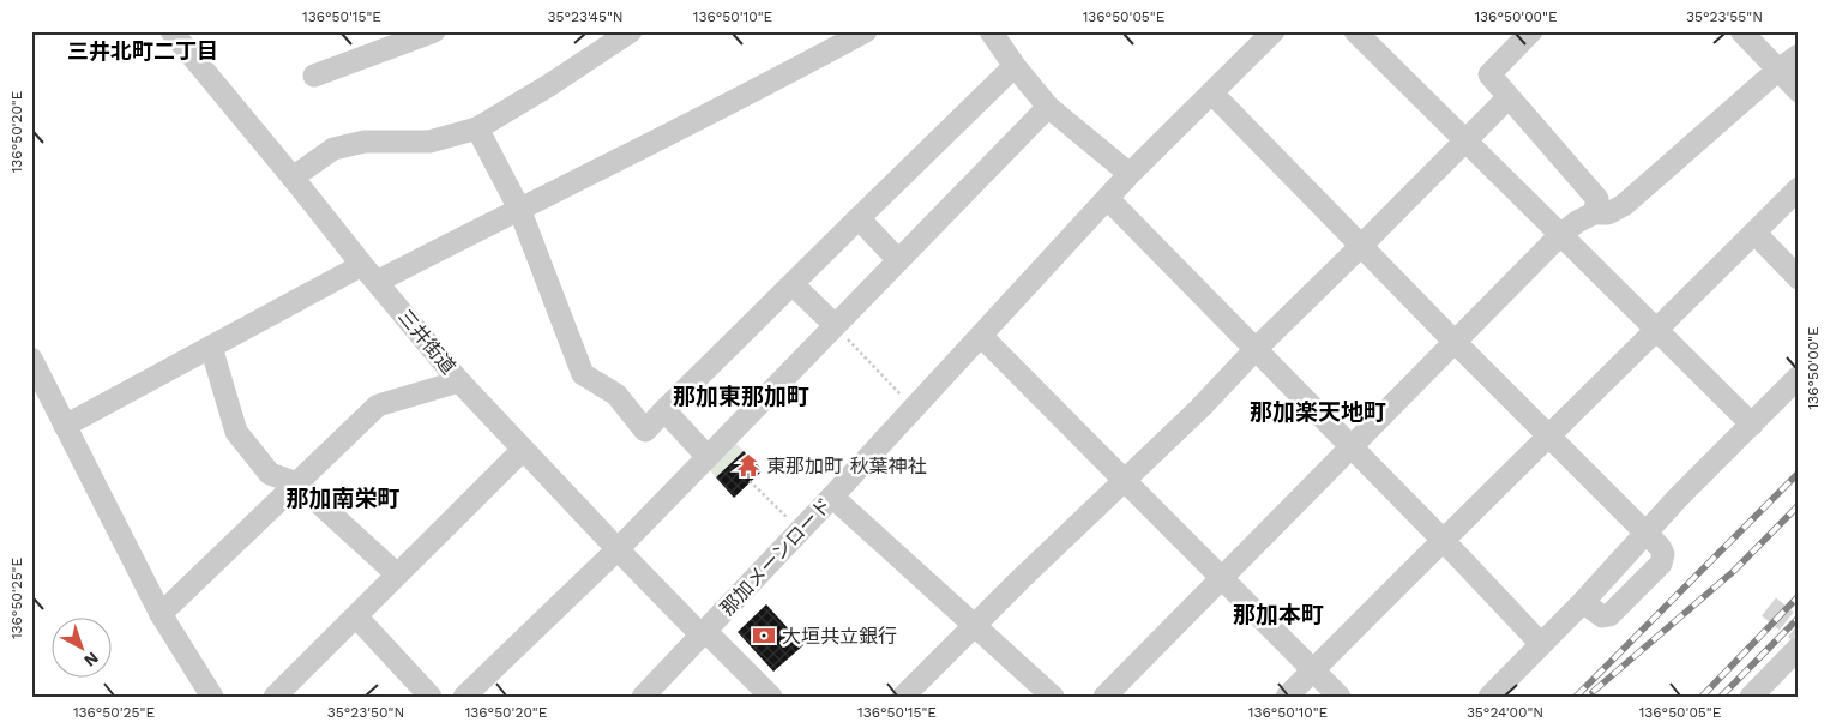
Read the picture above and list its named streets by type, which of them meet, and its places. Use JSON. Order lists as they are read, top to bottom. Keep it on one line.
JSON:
{"streets":{"street":["三井街道","那加メーンロード"]},"crossings":[["三井街道","那加メーンロード"]],"districts":["三井北町二丁目","那加東那加町","那加楽天地町","那加南栄町","那加本町"],"places":{"temple":["東那加町 秋葉神社"],"bank":["大垣共立銀行"]},"north":"bottom right","coordinates":["136°50'15\"E","35°23'45\"N","136°50'10\"E","136°50'05\"E","136°50'00\"E","35°23'55\"N","136°50'20\"E","136°50'25\"E","35°23'50\"N","35°24'00\"N"]}
